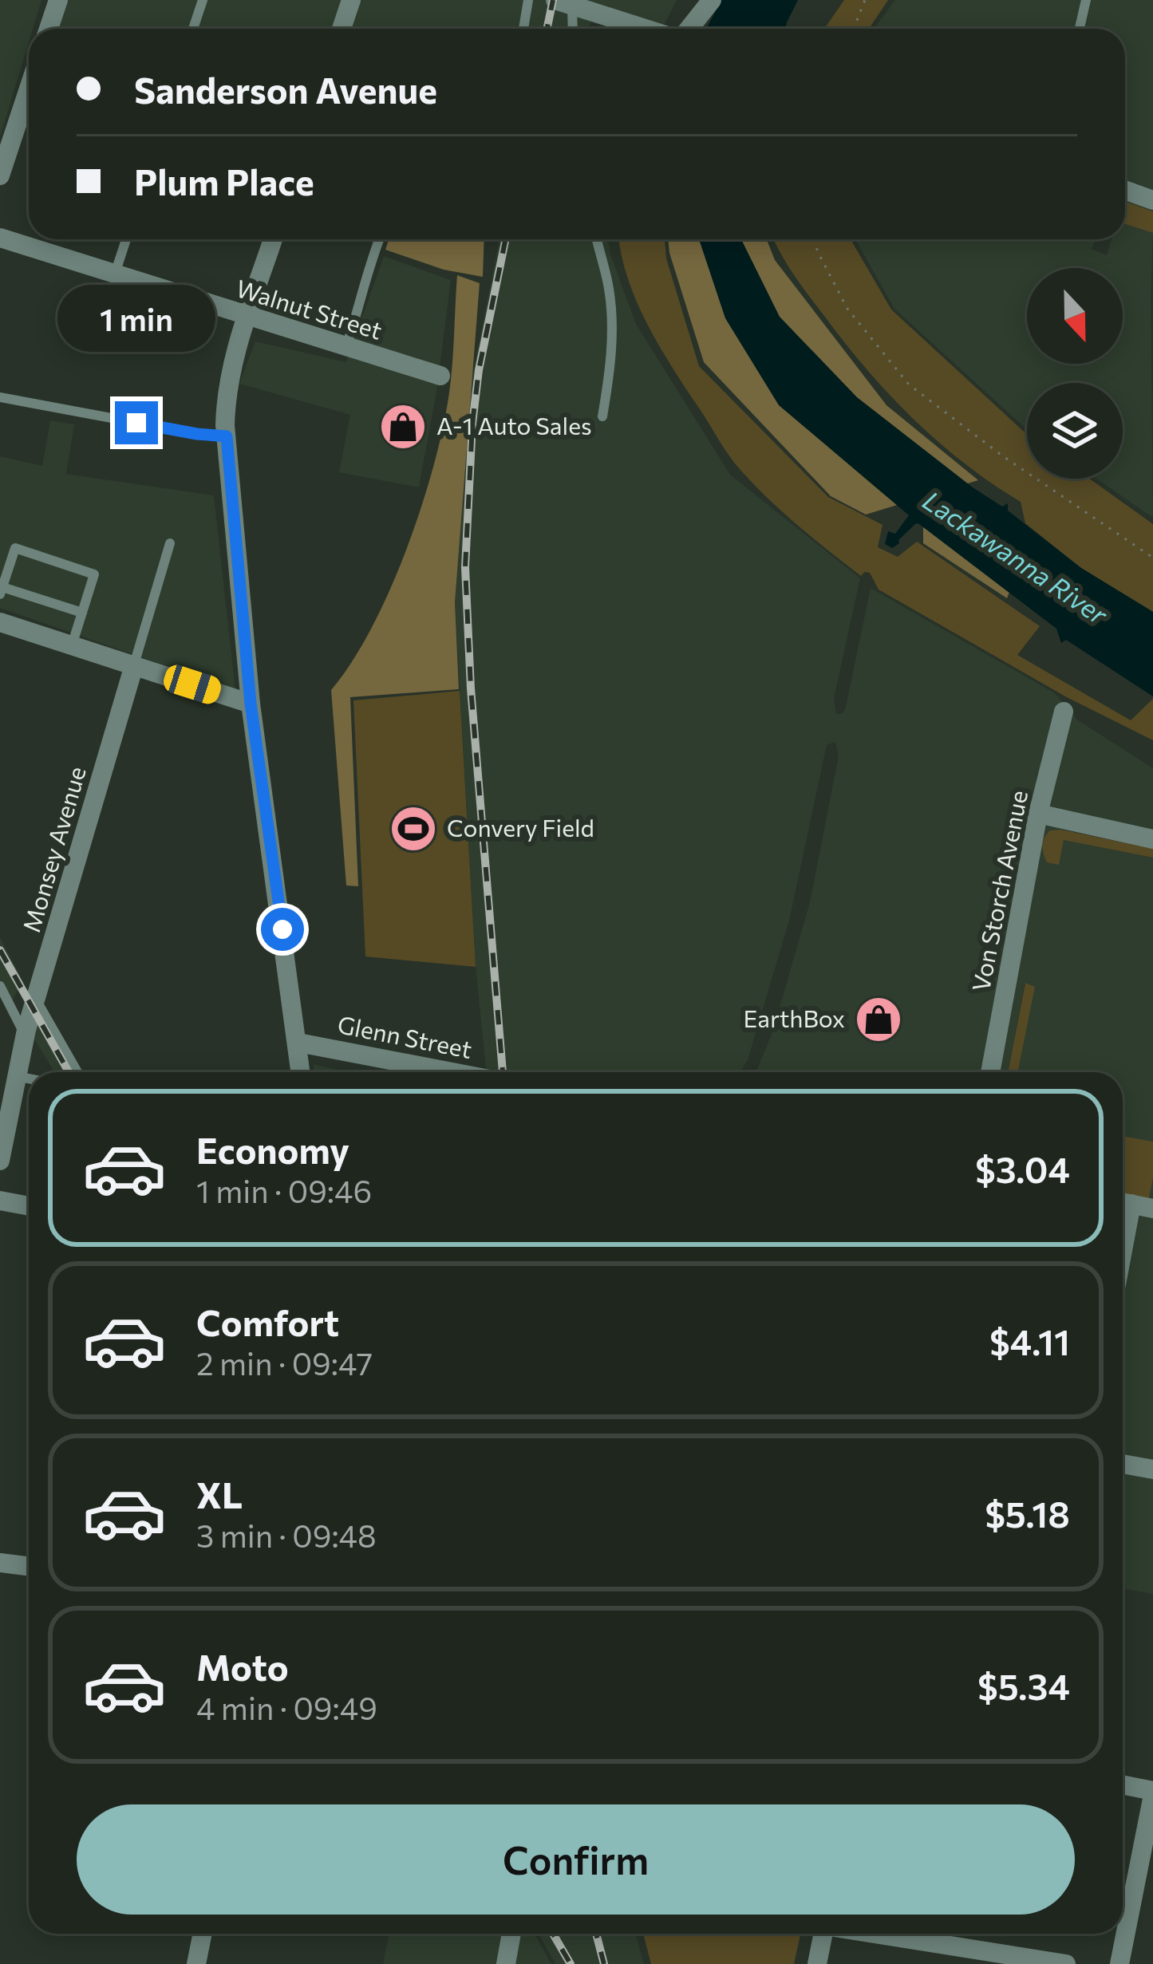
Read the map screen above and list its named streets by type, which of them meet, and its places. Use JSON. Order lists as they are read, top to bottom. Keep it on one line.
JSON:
{"streets":{"street":["Walnut Street","Monsey Avenue","Von Storch Avenue","Glenn Street"]},"water":["Lackawanna River"],"places":{"shop":["A-1 Auto Sales","EarthBox"],"sports":["Convery Field"]},"north":"bottom","page":{"banner":["Sanderson Avenue","Plum Place"],"bubble":"1 min","list":[{"name":"Economy","note":"1 min · 09:46","value":"$3.04"},{"name":"Comfort","note":"2 min · 09:47","value":"$4.11"},{"name":"XL","note":"3 min · 09:48","value":"$5.18"},{"name":"Moto","note":"4 min · 09:49","value":"$5.34"}],"buttons":"Confirm"}}
